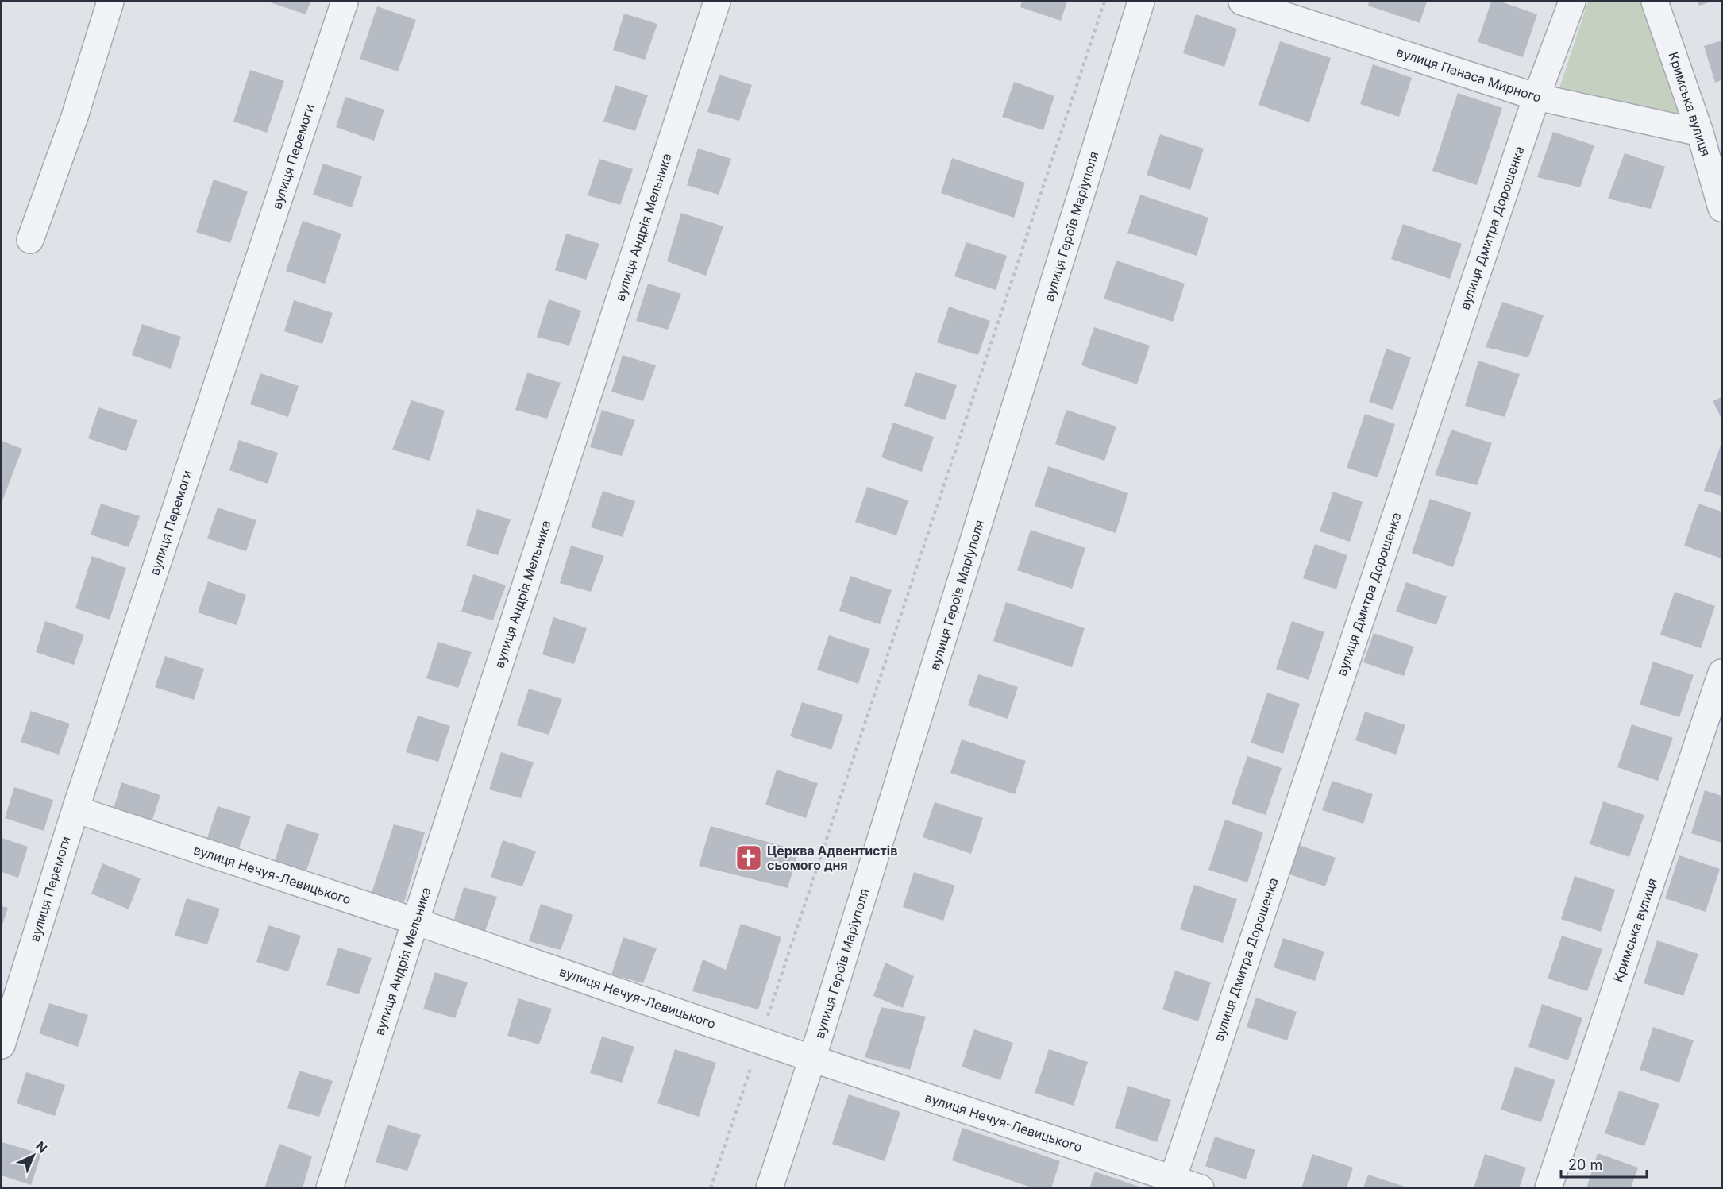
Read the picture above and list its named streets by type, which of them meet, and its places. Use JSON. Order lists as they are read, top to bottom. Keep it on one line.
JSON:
{"streets":{"street":["вулиця Панаса Мирного","Кримська вулиця","вулиця Перемоги","вулиця Героїв Маріуполя","вулиця Андрія Мельника","вулиця Дмитра Дорошенка","вулиця Нечуя-Левицького"]},"crossings":[["вулиця Панаса Мирного","Кримська вулиця"],["вулиця Панаса Мирного","вулиця Дмитра Дорошенка"],["вулиця Перемоги","вулиця Нечуя-Левицького"],["вулиця Героїв Маріуполя","вулиця Нечуя-Левицького"],["вулиця Андрія Мельника","вулиця Нечуя-Левицького"],["вулиця Дмитра Дорошенка","вулиця Нечуя-Левицького"]],"places":{"church":["Церква Адвентистів сьомого дня"]},"scale_bar":"20 m","north":"top right"}
